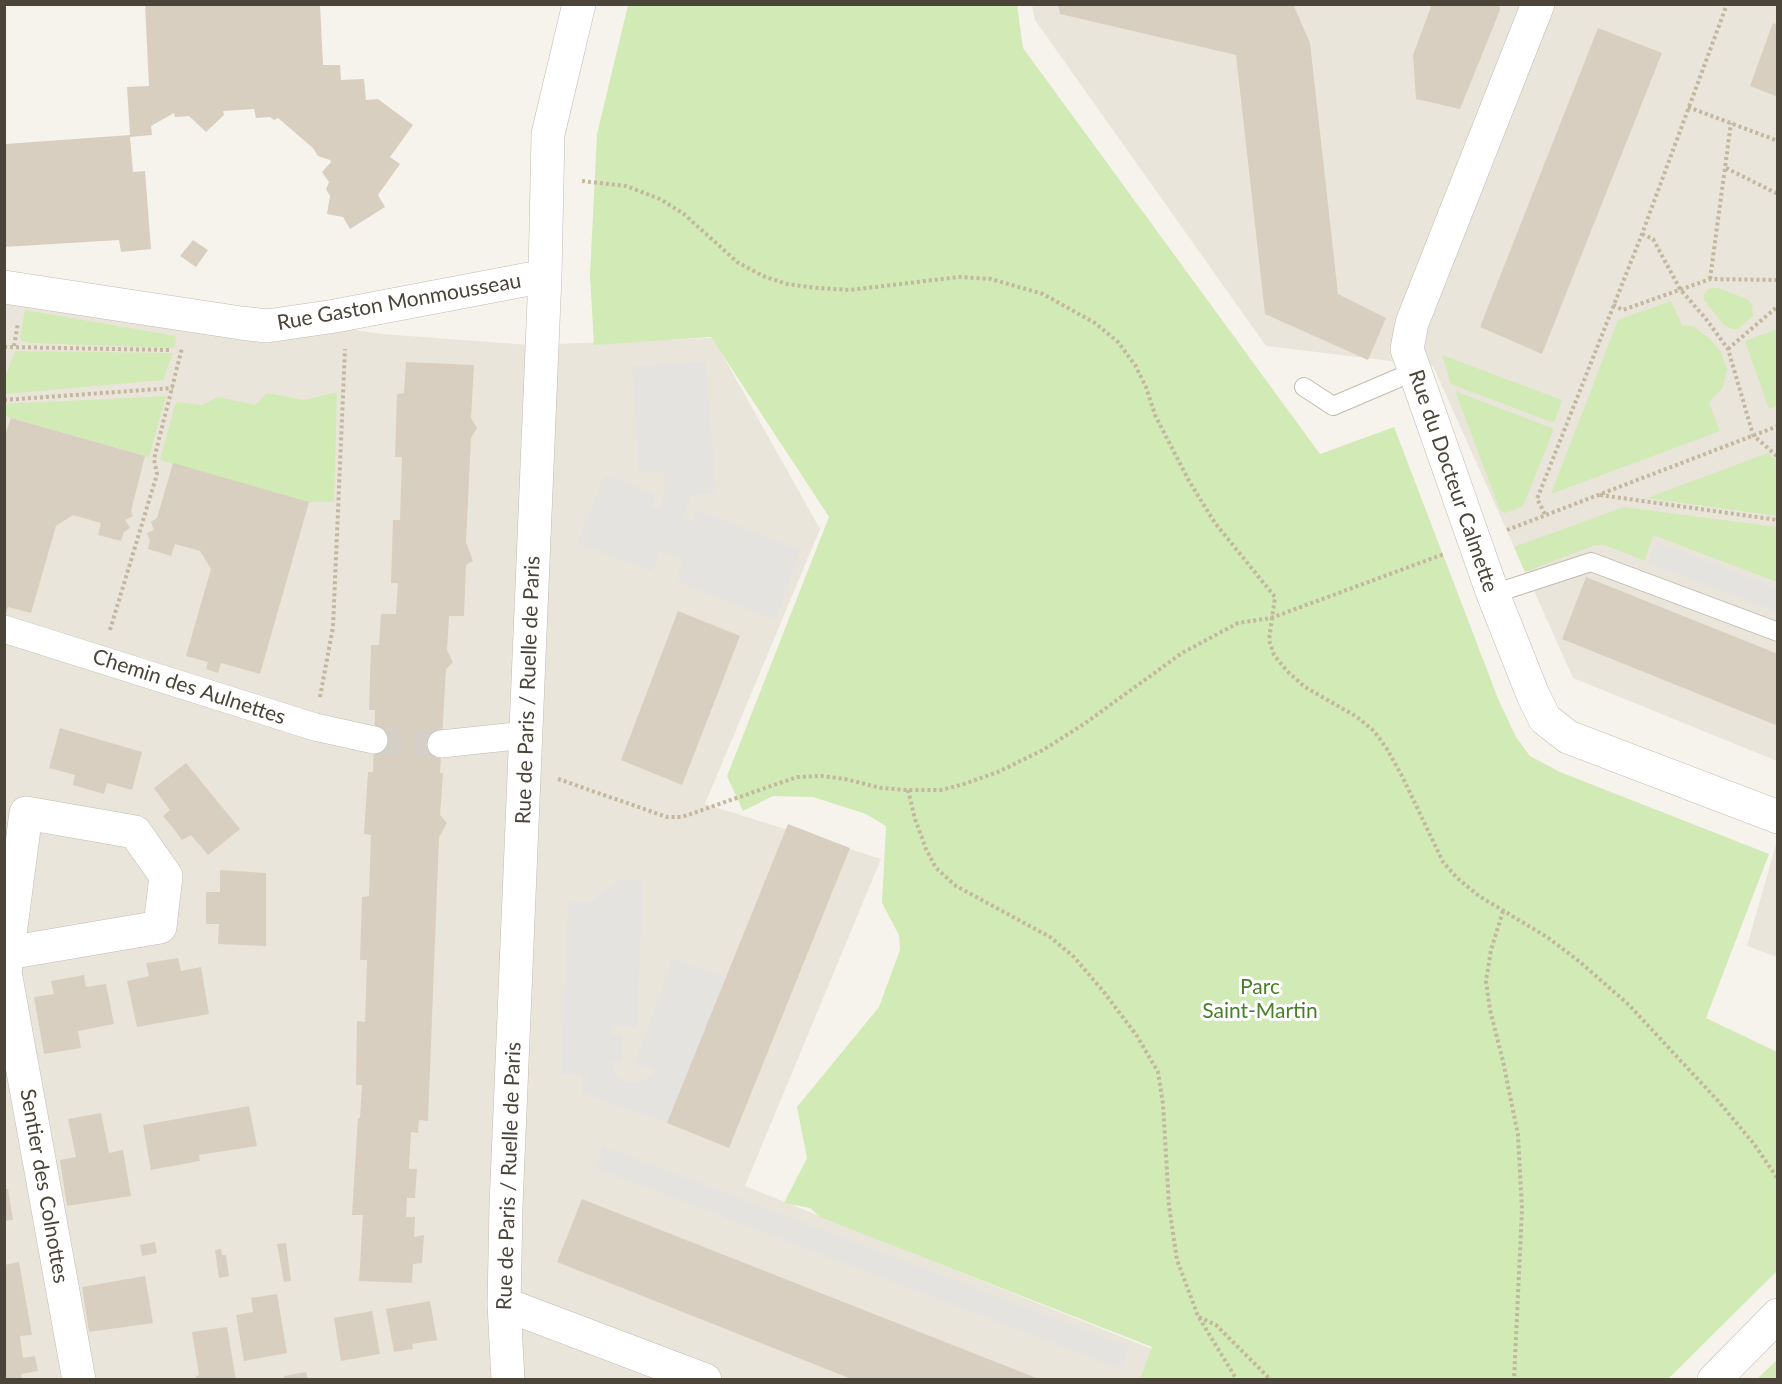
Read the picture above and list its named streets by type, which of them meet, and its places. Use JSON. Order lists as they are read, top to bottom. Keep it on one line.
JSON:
{"streets":{"street":["Rue Gaston Monmousseau","Rue du Docteur Calmette","Chemin des Aulnettes","Rue de Paris / Ruelle de Paris","Sentier des Colnottes"]},"crossings":[["Rue Gaston Monmousseau","Rue de Paris / Ruelle de Paris"]],"parks":["Parc Saint-Martin"]}
